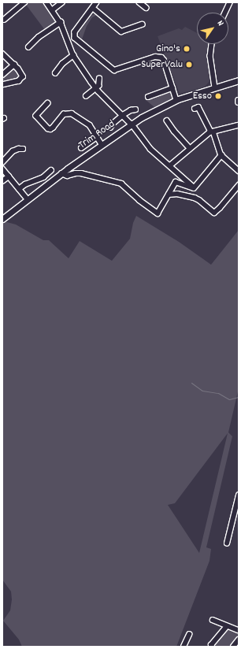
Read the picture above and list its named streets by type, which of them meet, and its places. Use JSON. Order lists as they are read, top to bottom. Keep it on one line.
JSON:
{"streets":{"main road":["Trim Road"]},"places":["Gino's","SuperValu","Esso"],"north":"top right"}
